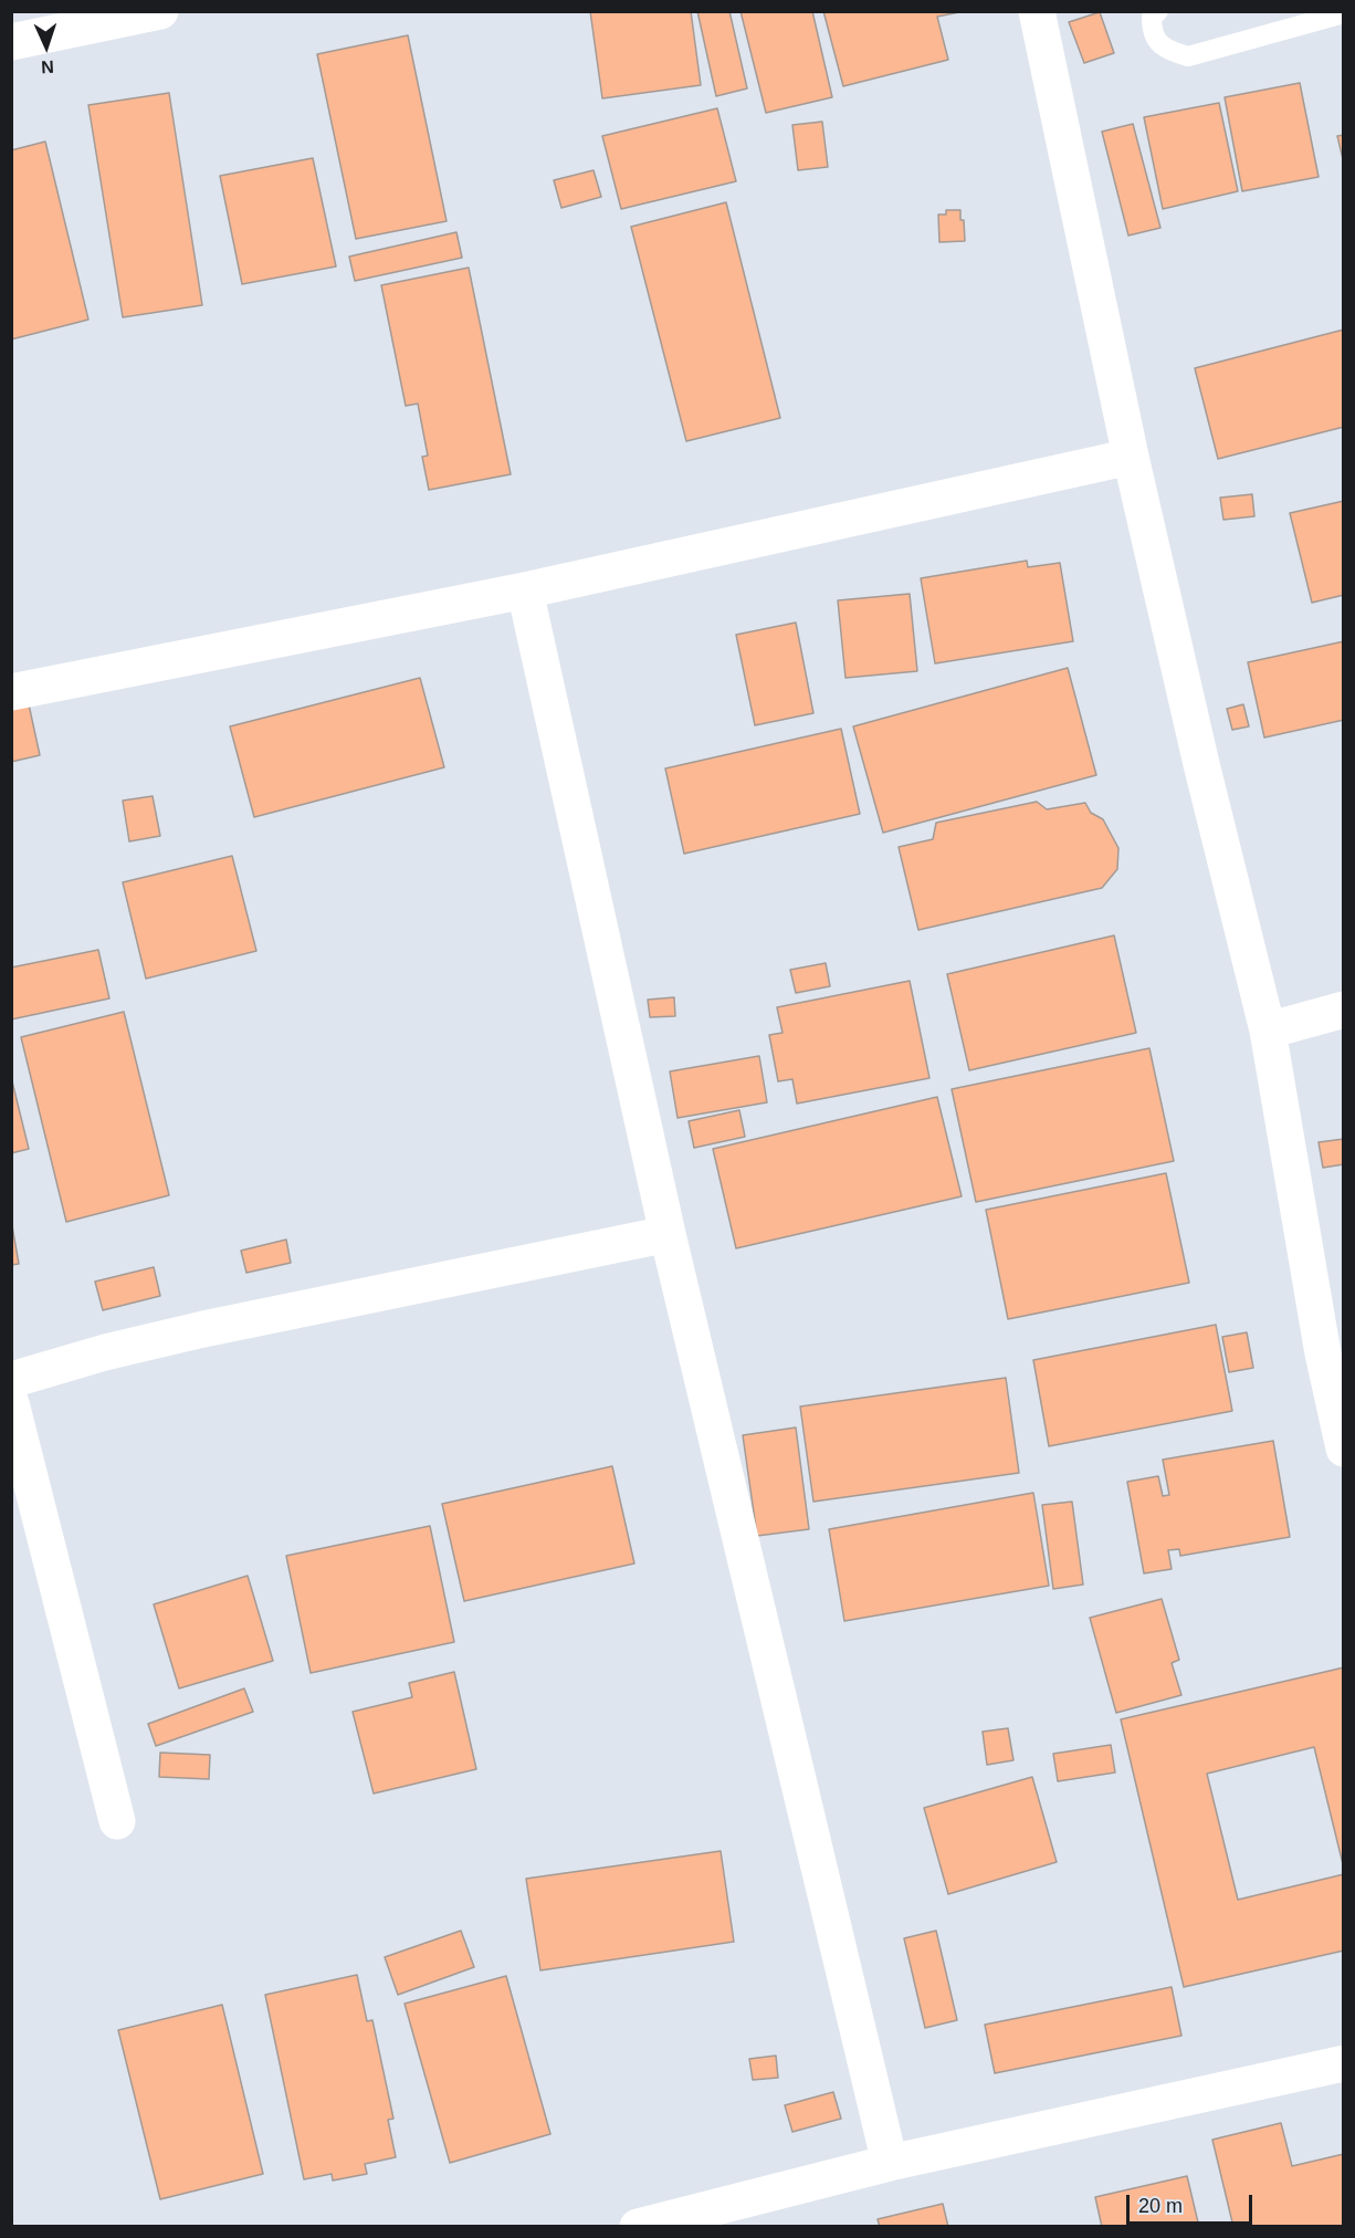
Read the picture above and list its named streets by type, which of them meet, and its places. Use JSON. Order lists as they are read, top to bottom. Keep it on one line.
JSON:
{"scale_bar":"20 m","north":"bottom"}
